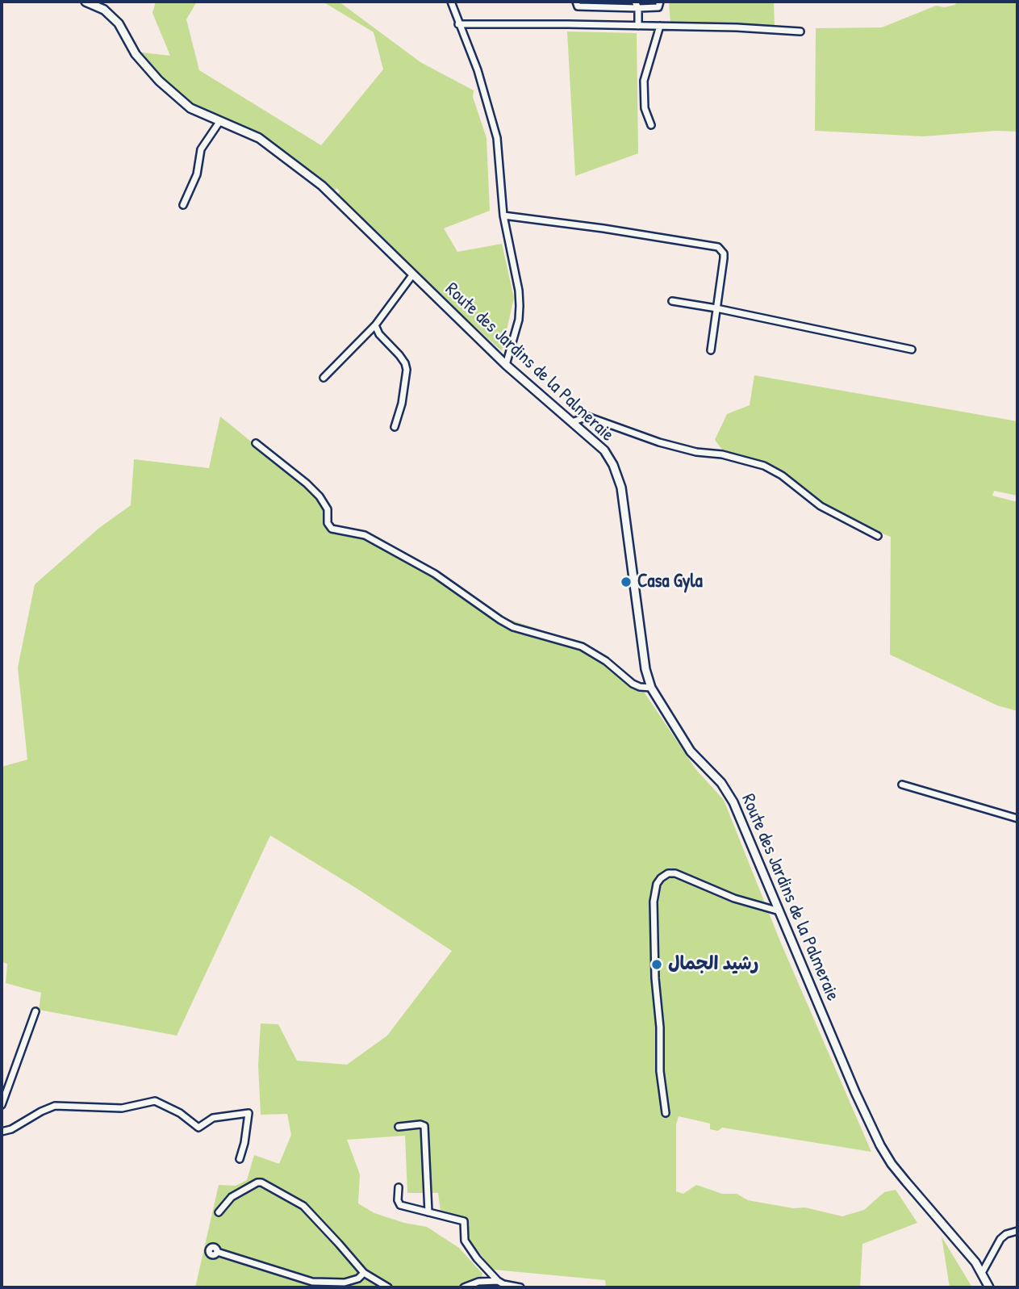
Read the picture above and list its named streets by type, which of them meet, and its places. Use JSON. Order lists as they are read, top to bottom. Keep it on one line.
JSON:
{"streets":{"street":["Route des Jardins de la Palmeraie"]},"places":["Casa Gyla","رشيد الجمال"]}
